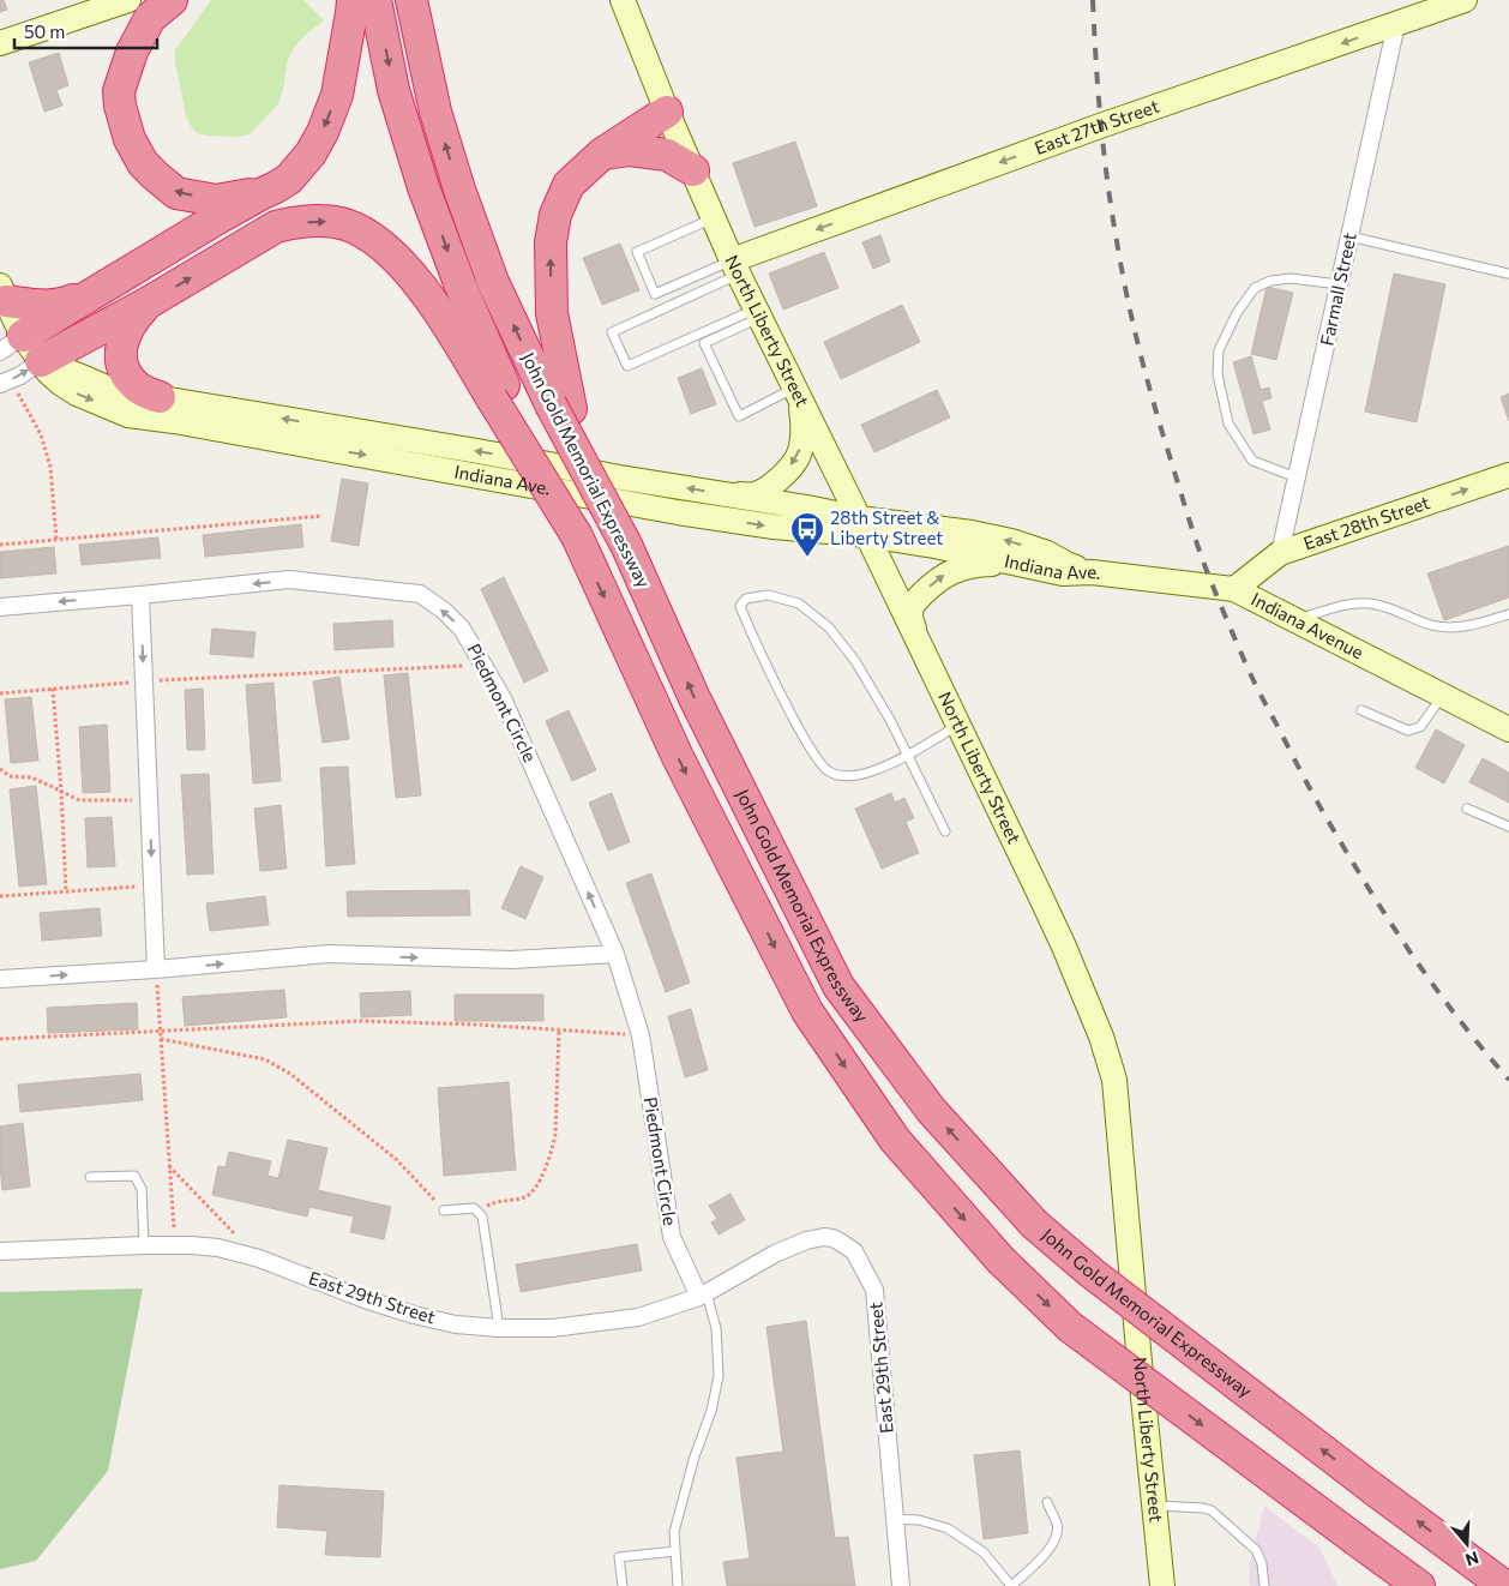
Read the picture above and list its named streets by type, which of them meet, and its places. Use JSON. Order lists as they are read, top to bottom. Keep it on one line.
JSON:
{"streets":{"highway":["John Gold Memorial Expressway"],"main road":["East 27th Street","North Liberty Street","Indiana Ave.","East 28th Street","Indiana Avenue"],"street":["Farmall Street","Piedmont Circle","East 29th Street"]},"crossings":[["East 27th Street","Farmall Street"],["East 27th Street","North Liberty Street"],["Farmall Street","East 28th Street"],["North Liberty Street","Indiana Ave."],["Indiana Ave.","Indiana Avenue"],["East 28th Street","Indiana Avenue"],["Piedmont Circle","East 29th Street"]],"one_way":["East 27th Street","East 28th Street","Piedmont Circle"],"places":{"bus stop":["28th Street & Liberty Street"]},"scale_bar":"50 m","north":"bottom"}
